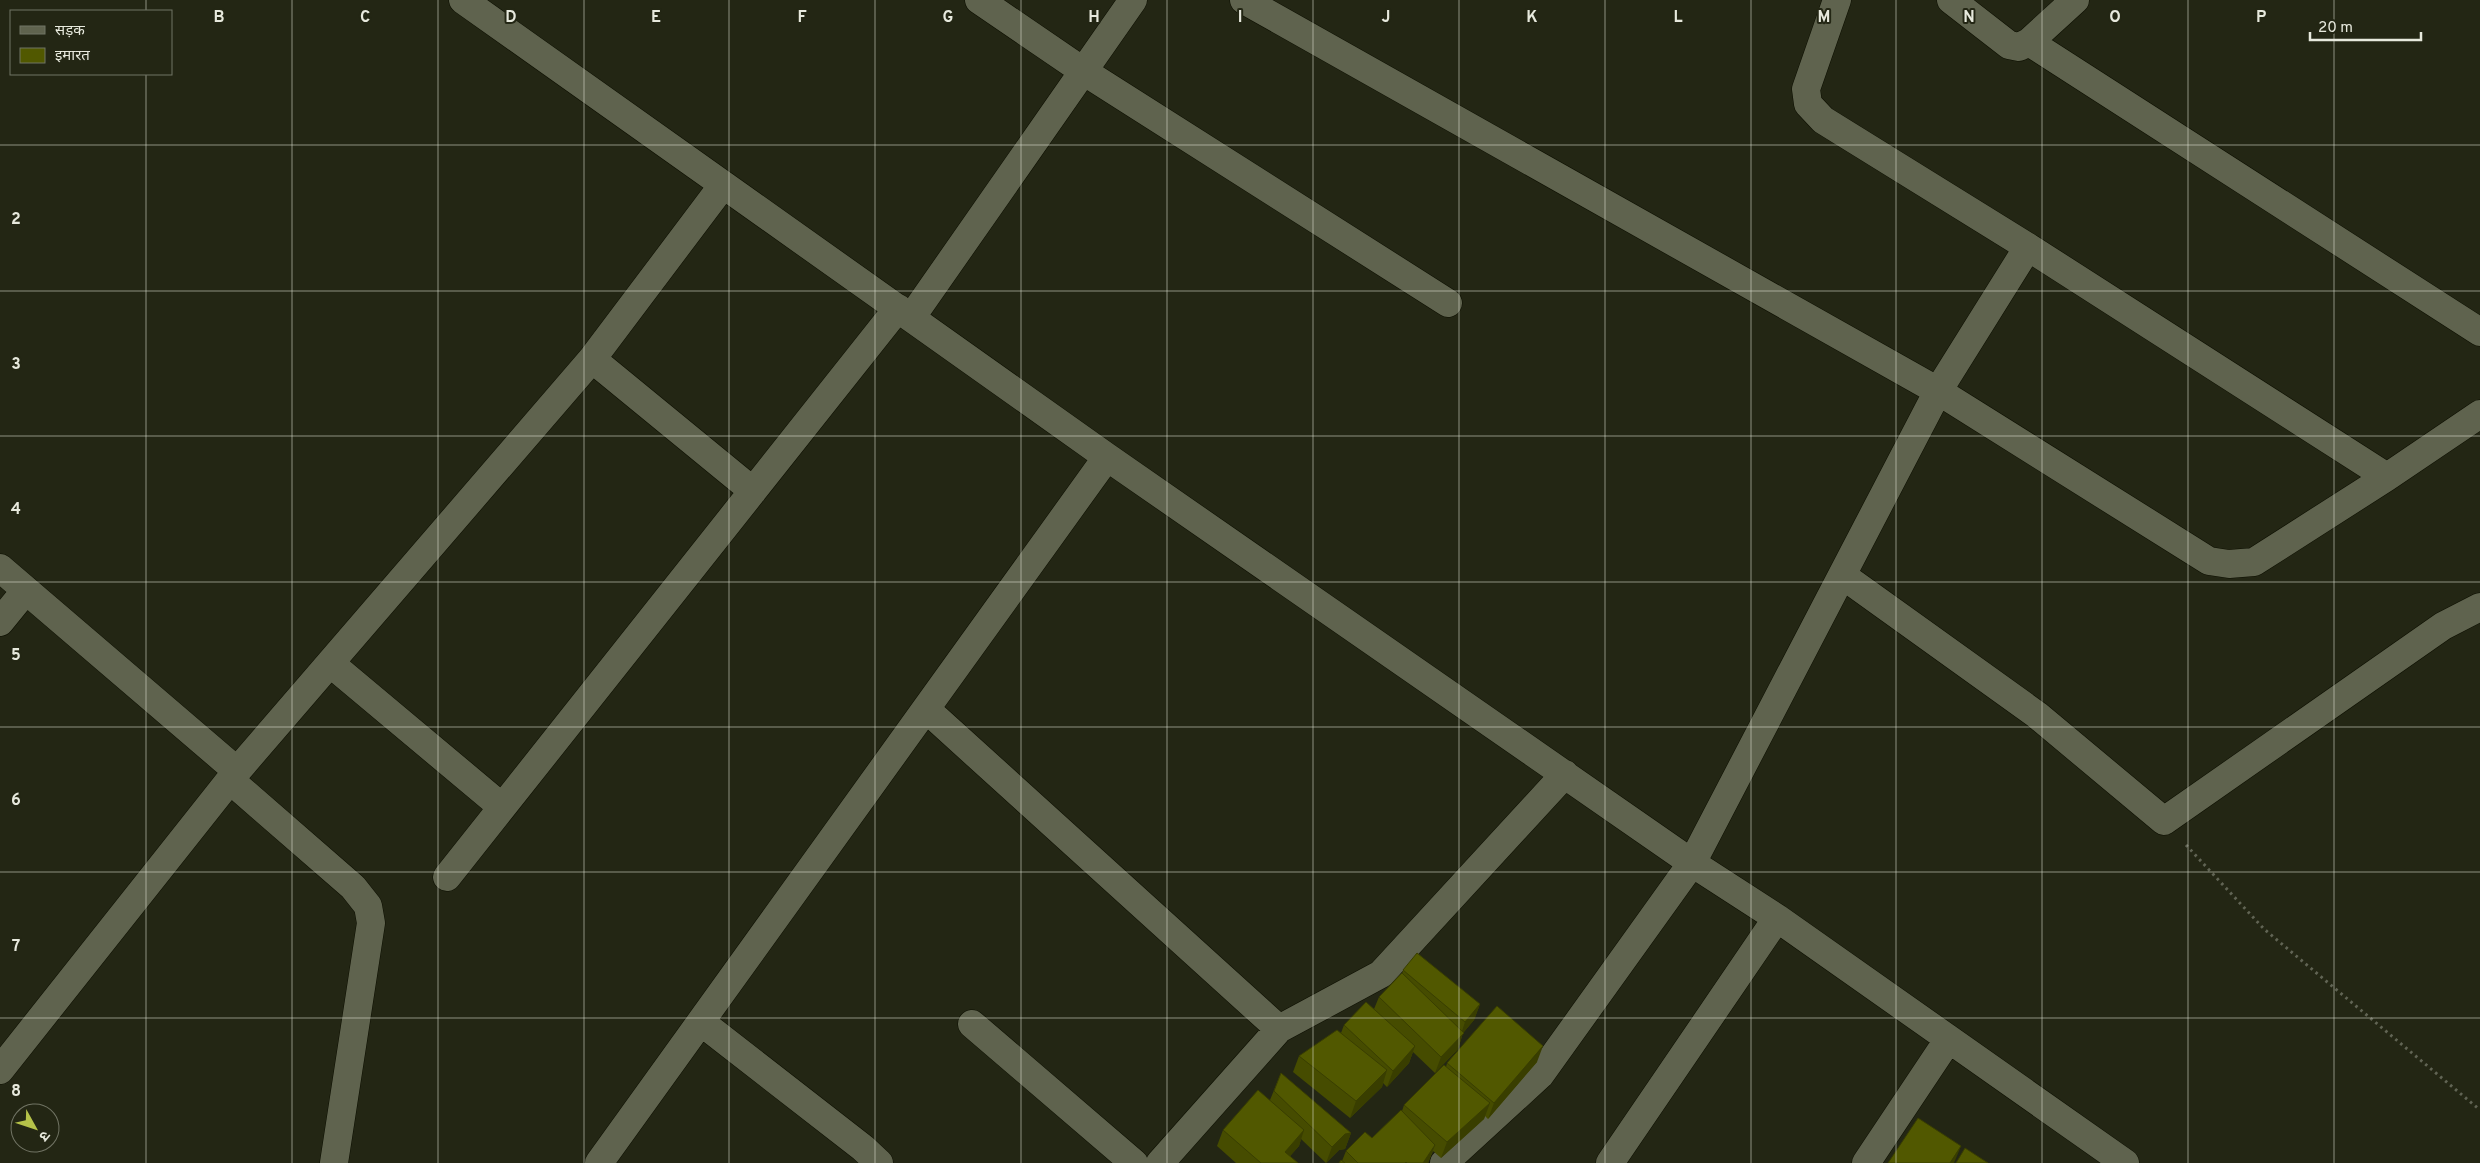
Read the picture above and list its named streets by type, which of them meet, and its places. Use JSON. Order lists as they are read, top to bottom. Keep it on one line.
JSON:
{"legend":["सड़क","इमारत"],"scale_bar":"20 m","north":"bottom right","grid":{"columns":["B","C","D","E","F","G","H","I","J","K","L","M","N","O","P"],"rows":["2","3","4","5","6","7","8"]}}
